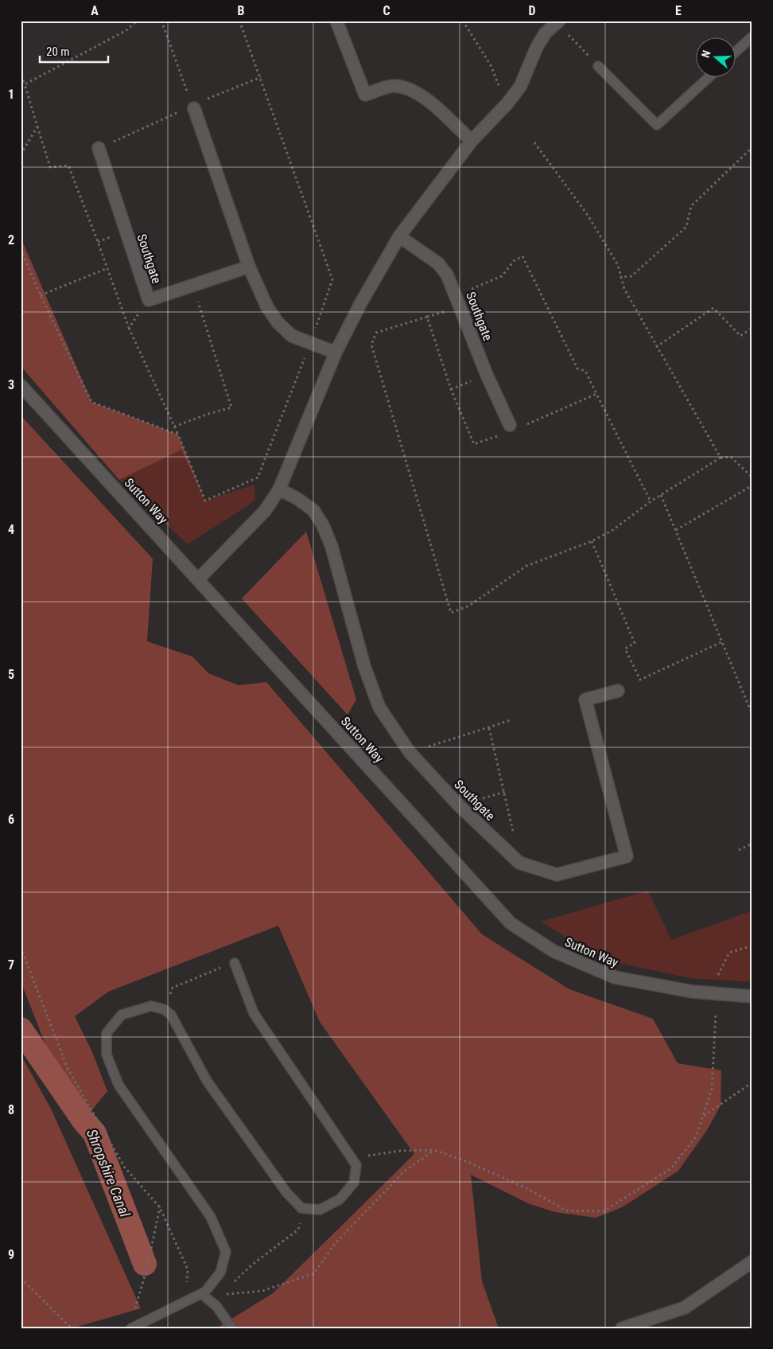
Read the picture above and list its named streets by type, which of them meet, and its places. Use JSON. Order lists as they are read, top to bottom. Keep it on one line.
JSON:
{"streets":{"street":["Southgate","Sutton Way"]},"water":["Shropshire Canal"],"scale_bar":"20 m","north":"left","grid":{"columns":["A","B","C","D","E"],"rows":["1","2","3","4","5","6","7","8","9"]}}
